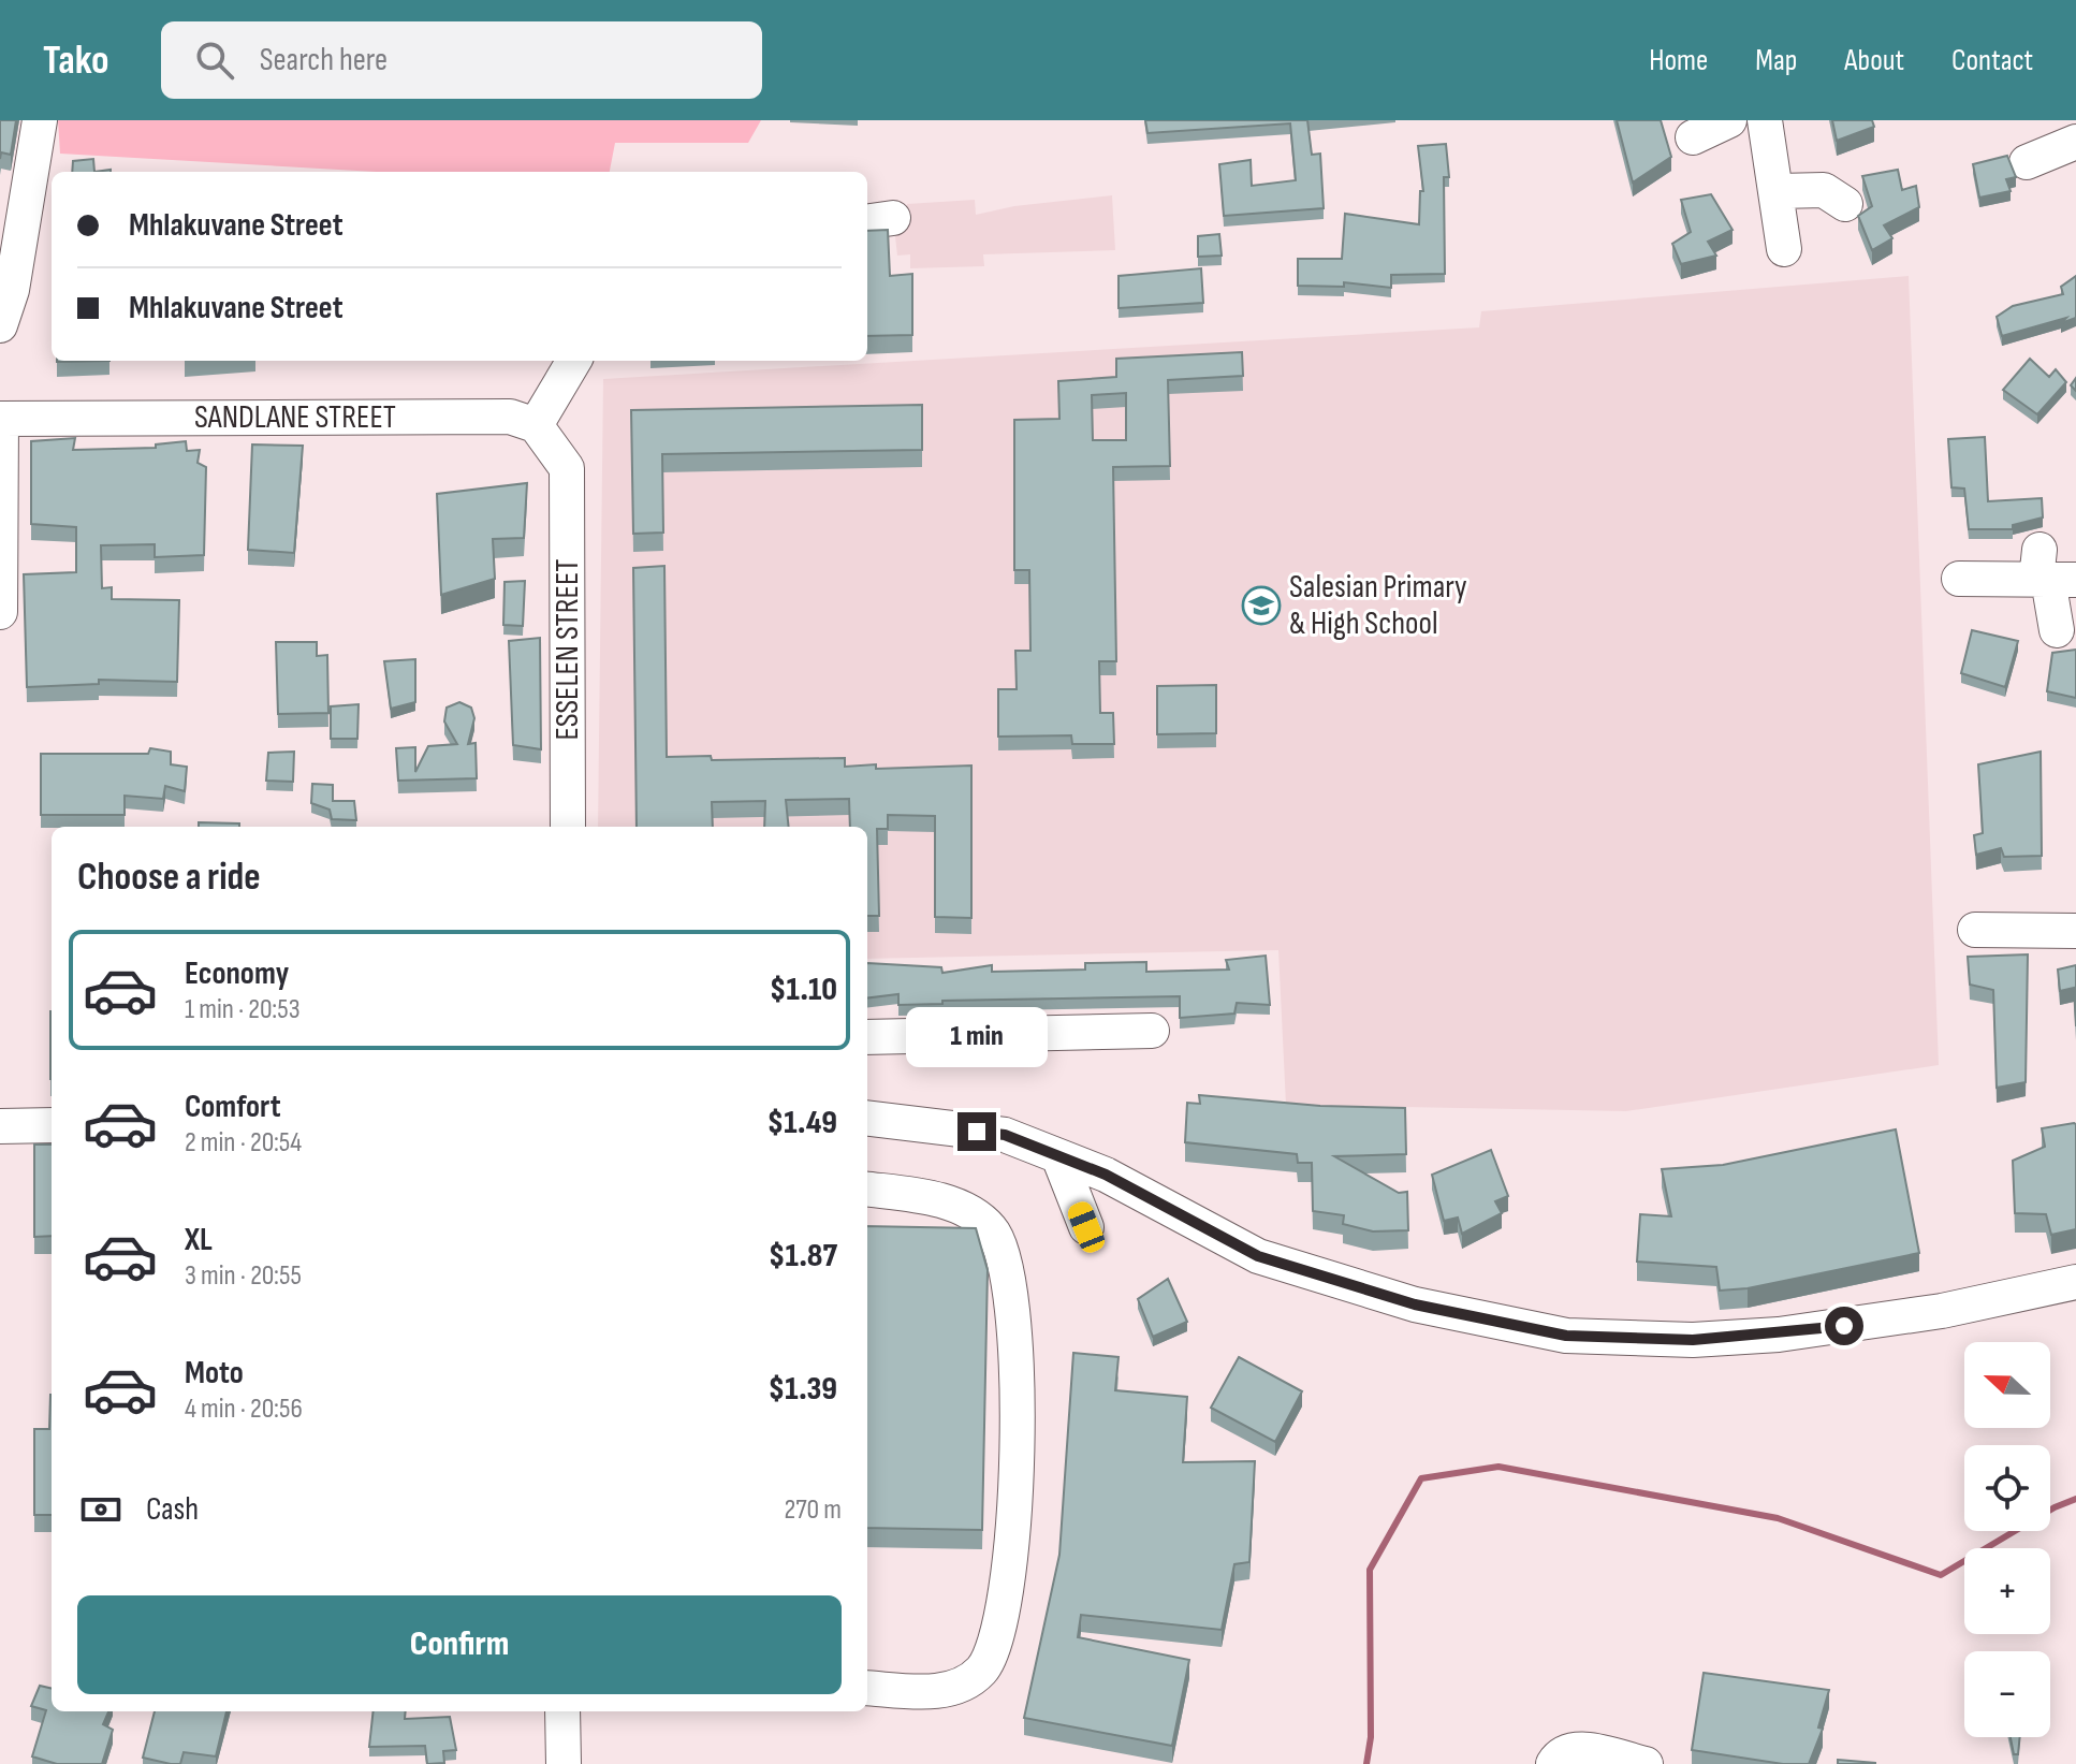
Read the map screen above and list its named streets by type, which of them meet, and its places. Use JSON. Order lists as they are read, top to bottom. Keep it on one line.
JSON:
{"streets":{"street":["SANDLANE STREET","ESSELEN STREET"]},"crossings":[["SANDLANE STREET","ESSELEN STREET"]],"places":{"school or university":["Salesian Primary & High School"]},"north":"left","page":{"header":"Tako","search":"Search here","nav":["Home","Map","About","Contact"],"banner":["Mhlakuvane Street","Mhlakuvane Street"],"heading":"Choose a ride","list":[{"name":"Economy","note":"1 min · 20:53","value":"$1.10"},{"name":"Comfort","note":"2 min · 20:54","value":"$1.49"},{"name":"XL","note":"3 min · 20:55","value":"$1.87"},{"name":"Moto","note":"4 min · 20:56","value":"$1.39"}],"bubble":"1 min","map_buttons":["+","−"],"pay":["Cash","270 m"],"buttons":"Confirm"}}
